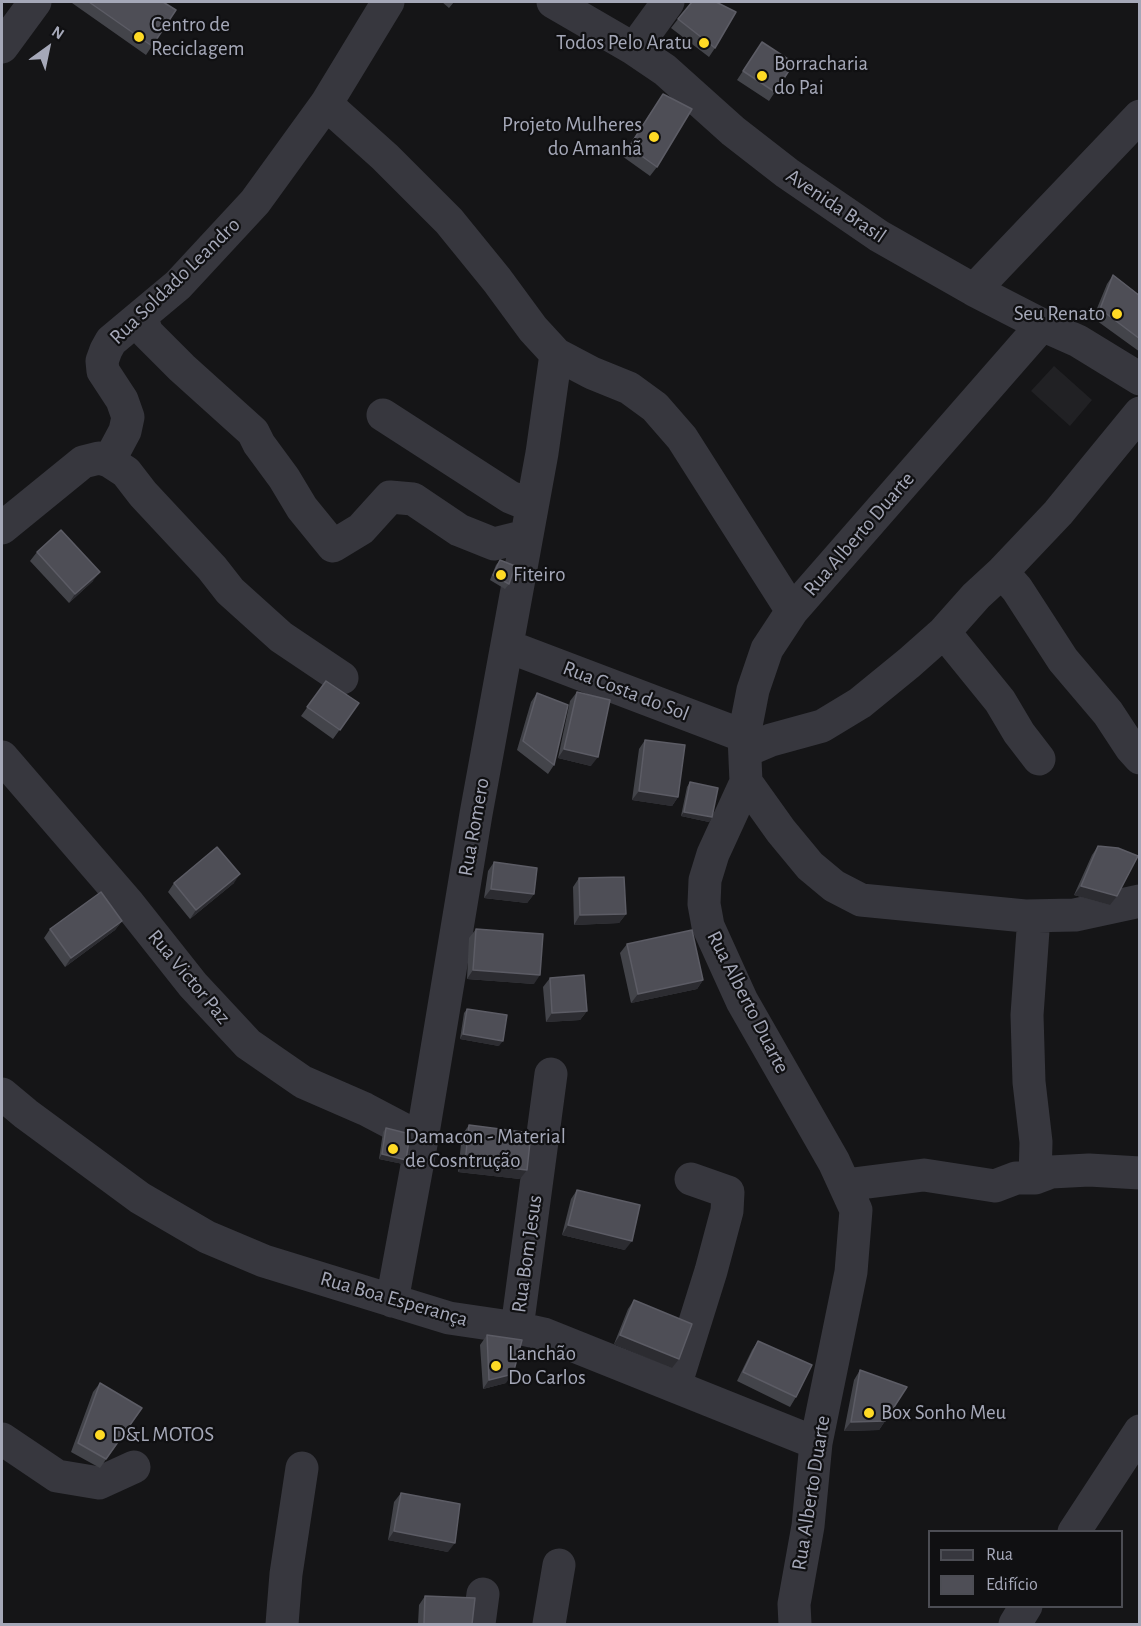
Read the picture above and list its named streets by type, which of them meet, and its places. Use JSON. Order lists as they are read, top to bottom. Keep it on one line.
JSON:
{"streets":{"street":["Avenida Brasil","Rua Soldado Leandro","Rua Alberto Duarte","Rua Costa do Sol","Rua Romero","Rua Victor Paz","Rua Bom Jesus","Rua Boa Esperança"]},"crossings":[["Avenida Brasil","Rua Alberto Duarte"],["Rua Alberto Duarte","Rua Costa do Sol"],["Rua Alberto Duarte","Rua Boa Esperança"],["Rua Costa do Sol","Rua Romero"],["Rua Romero","Rua Victor Paz"],["Rua Romero","Rua Boa Esperança"],["Rua Bom Jesus","Rua Boa Esperança"]],"places":["Centro de Reciclagem","Todos Pelo Aratu","Borracharia do Pai","Projeto Mulheres do Amanhã","Seu Renato","Fiteiro","Damacon - Material de Cosntrução","Lanchão Do Carlos","Box Sonho Meu","D&L MOTOS"],"legend":["Rua","Edifício"],"north":"top right"}
